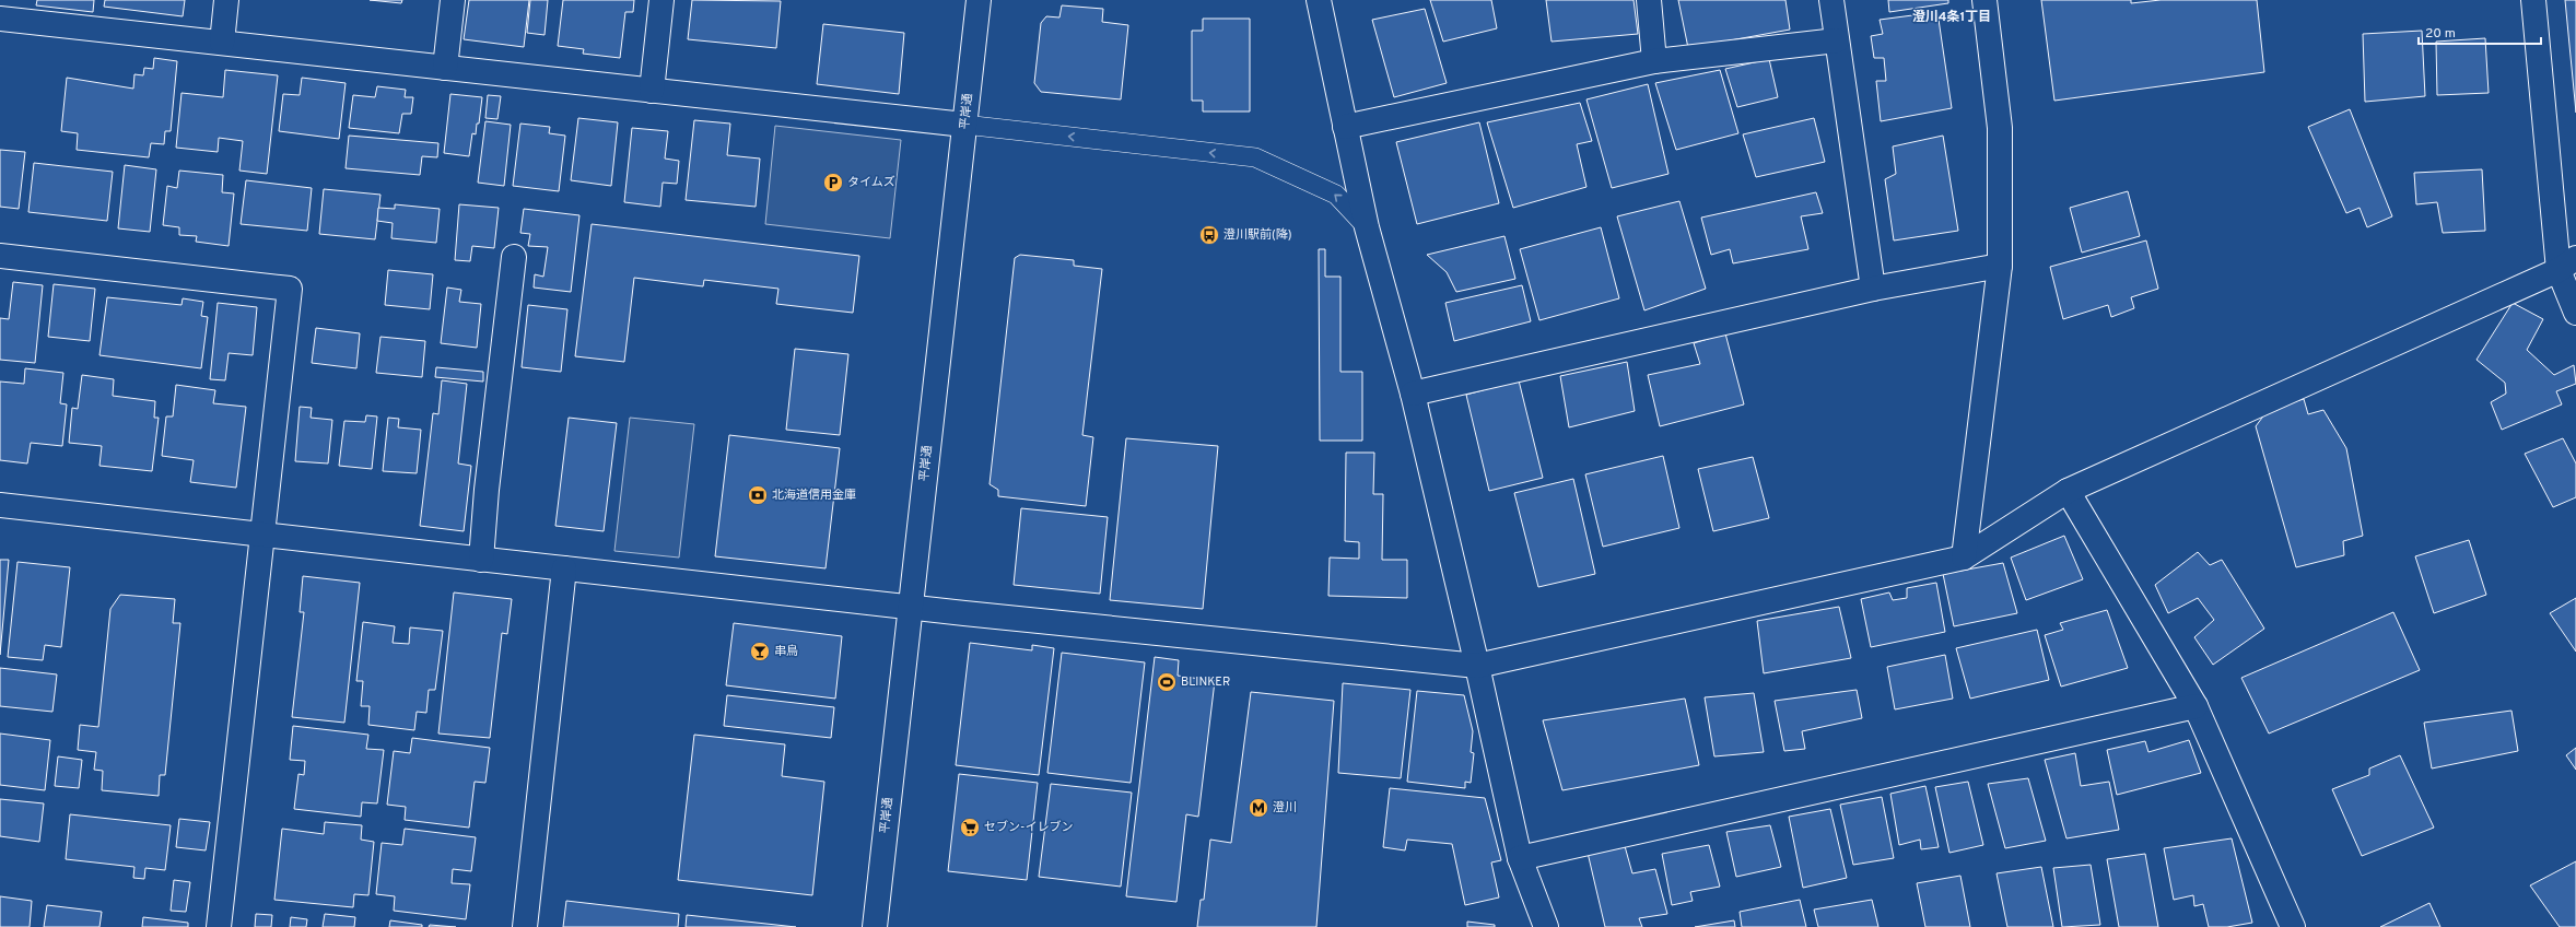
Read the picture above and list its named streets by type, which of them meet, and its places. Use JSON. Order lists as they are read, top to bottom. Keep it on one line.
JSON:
{"streets":{"street":["平岸通"]},"districts":["澄川4条1丁目"],"places":{"parking":["タイムズ"],"bus stop":["澄川駅前(降)"],"bank":["北海道信用金庫"],"bar":["串鳥"],"sports":["BLINKER"],"metro station":["澄川"],"supermarket":["セブン-イレブン"]},"scale_bar":"20 m"}
